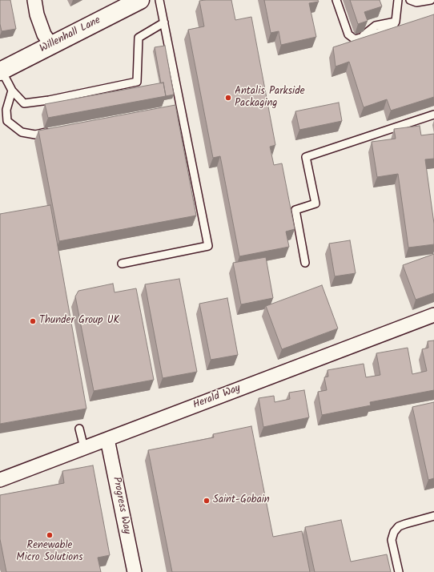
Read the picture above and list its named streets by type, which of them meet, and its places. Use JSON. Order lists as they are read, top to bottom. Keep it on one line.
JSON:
{"streets":{"street":["Willenhall Lane","Herald Way","Progress Way"]},"crossings":[["Herald Way","Progress Way"]],"places":["Antalis Parkside Packaging","Thunder Group UK","Saint-Gobain","Renewable Micro Solutions"]}
